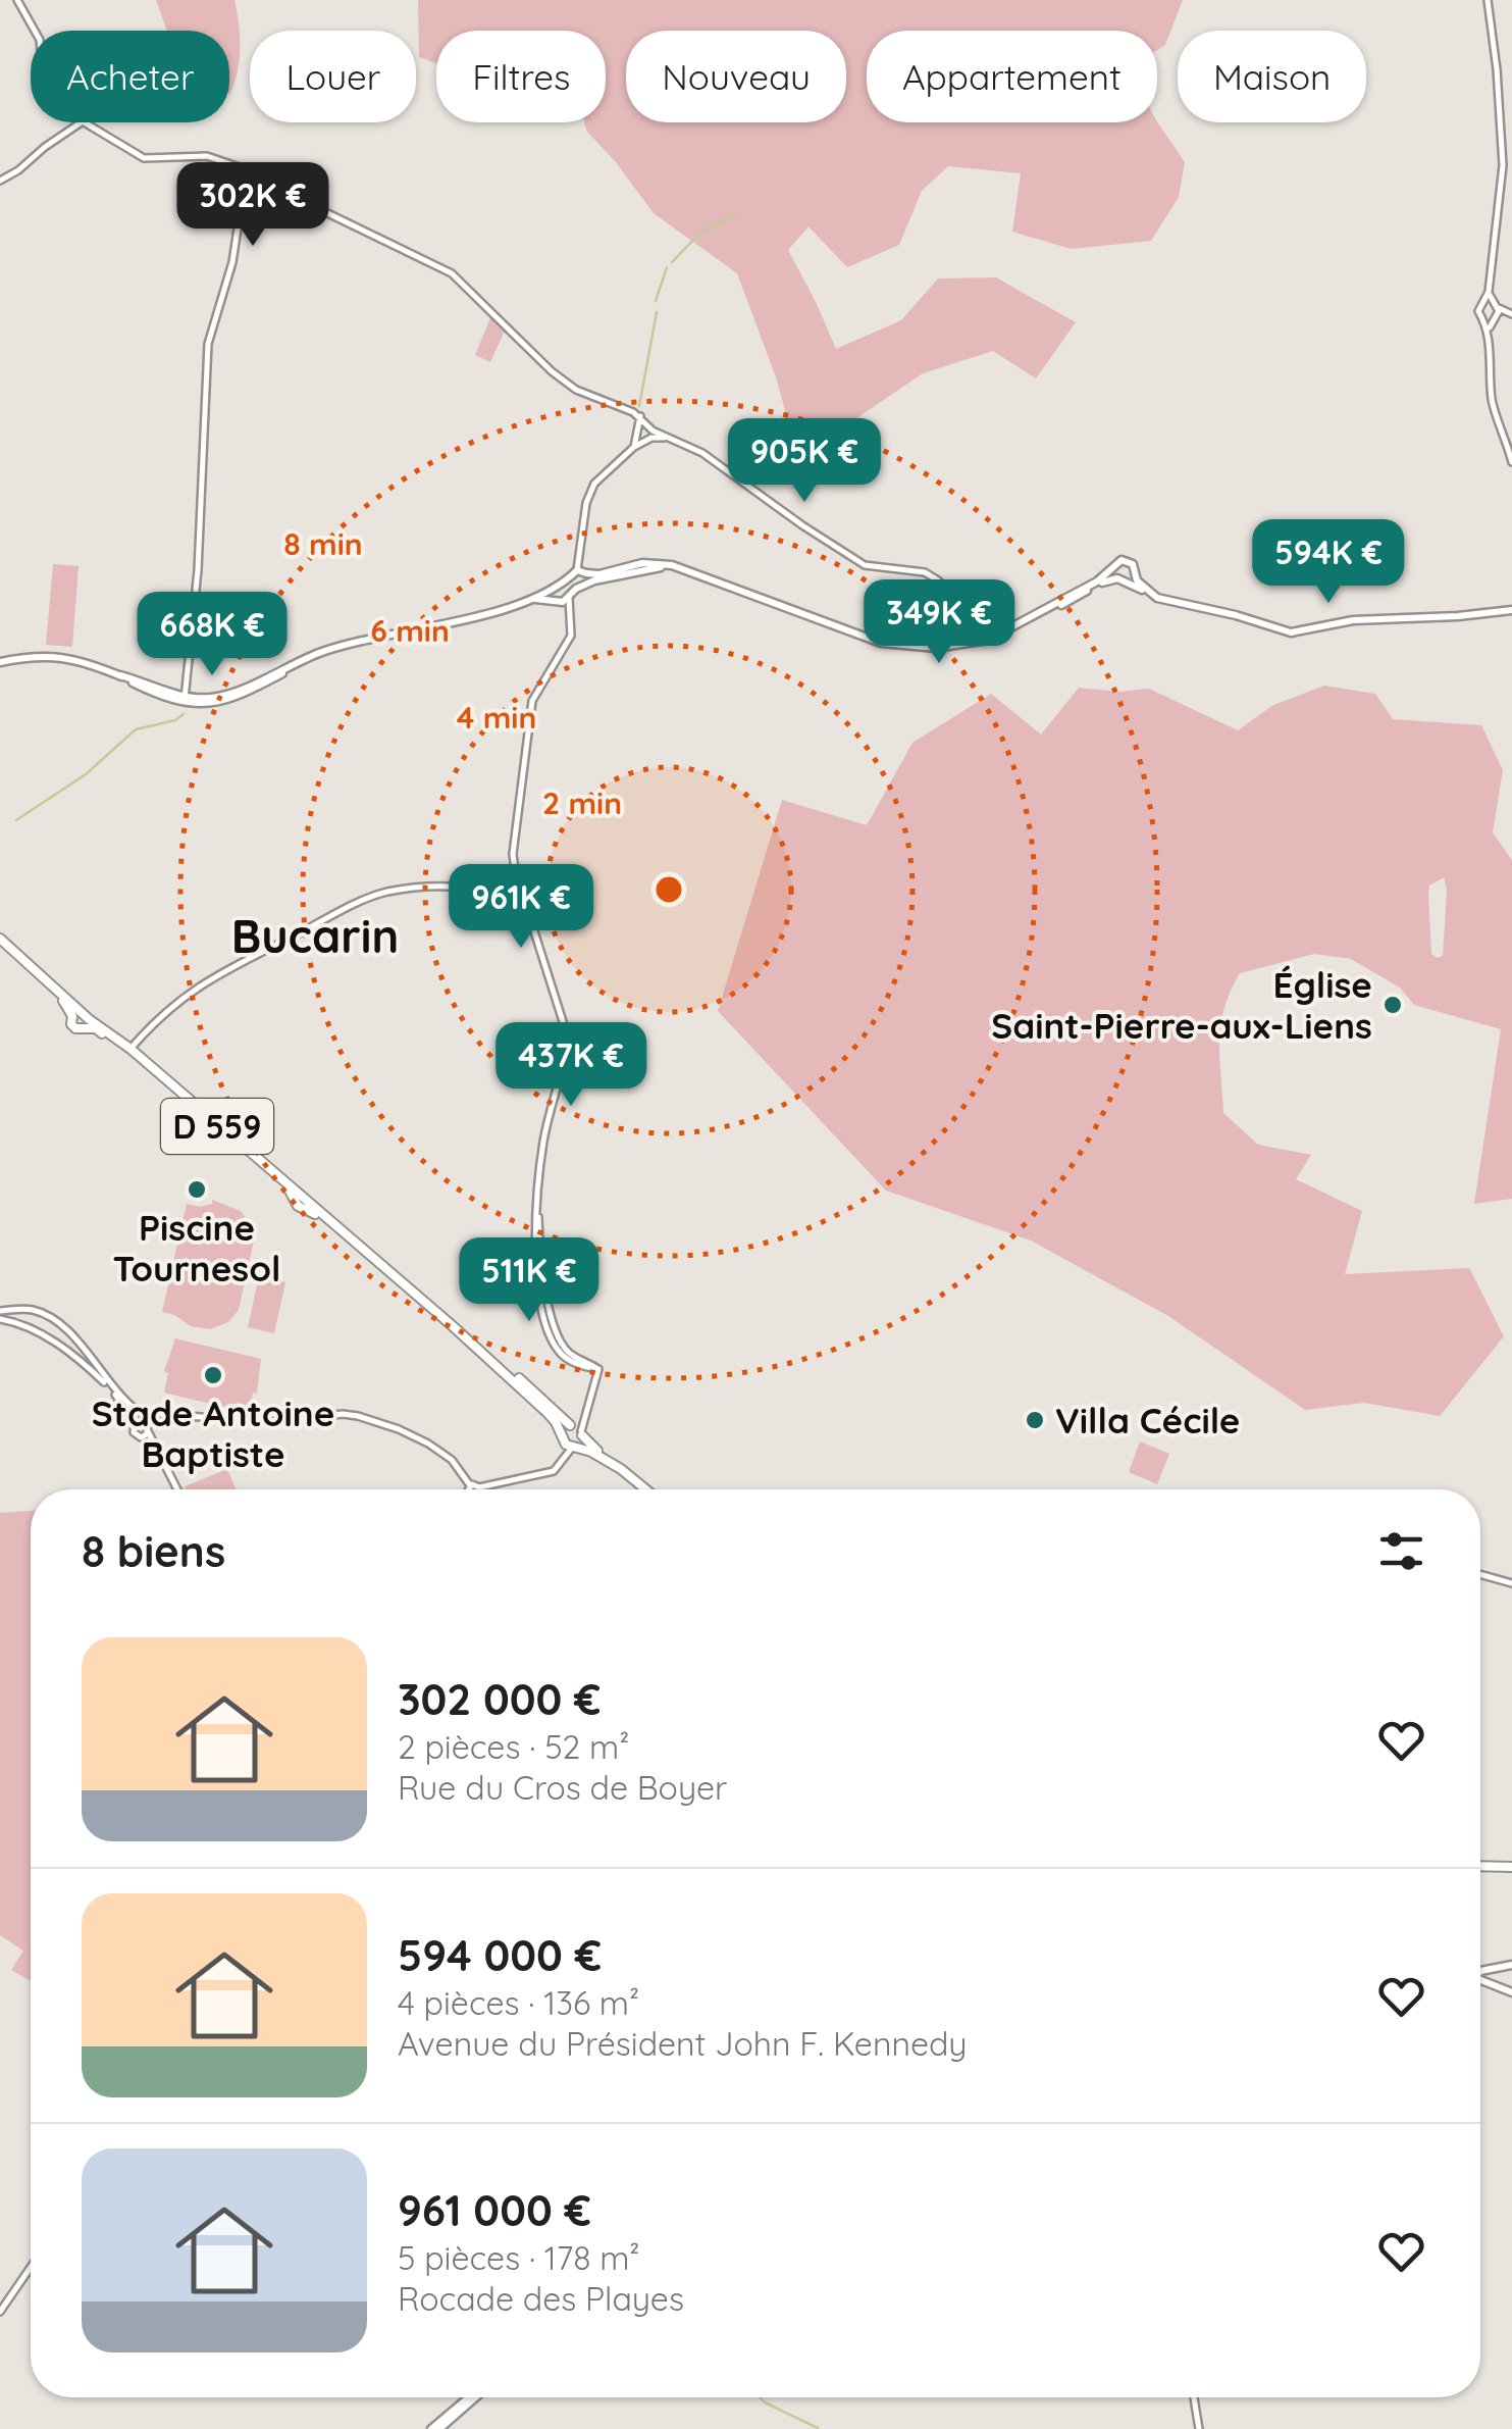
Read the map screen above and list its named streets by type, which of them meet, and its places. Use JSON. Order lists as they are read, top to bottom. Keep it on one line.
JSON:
{"streets":{"main road":["D 559"]},"districts":["Bucarin"],"places":["Église Saint-Pierre-aux-Liens","Piscine Tournesol","Stade Antoine Baptiste","Villa Cécile"],"page":{"chip":["Acheter","Louer","Filtres","Nouveau","Appartement","Maison"],"price":["302K €","905K €","594K €","349K €","668K €","961K €","437K €","511K €"],"heading":"8 biens","list":[{"name":"302 000 €","note":"2 pièces · 52 m² · Rue du Cros de Boyer"},{"name":"594 000 €","note":"4 pièces · 136 m² · Avenue du Président John F. Kennedy"},{"name":"961 000 €","note":"5 pièces · 178 m² · Rocade des Playes"}]},"rings":["8 min","6 min","4 min","2 min"]}
